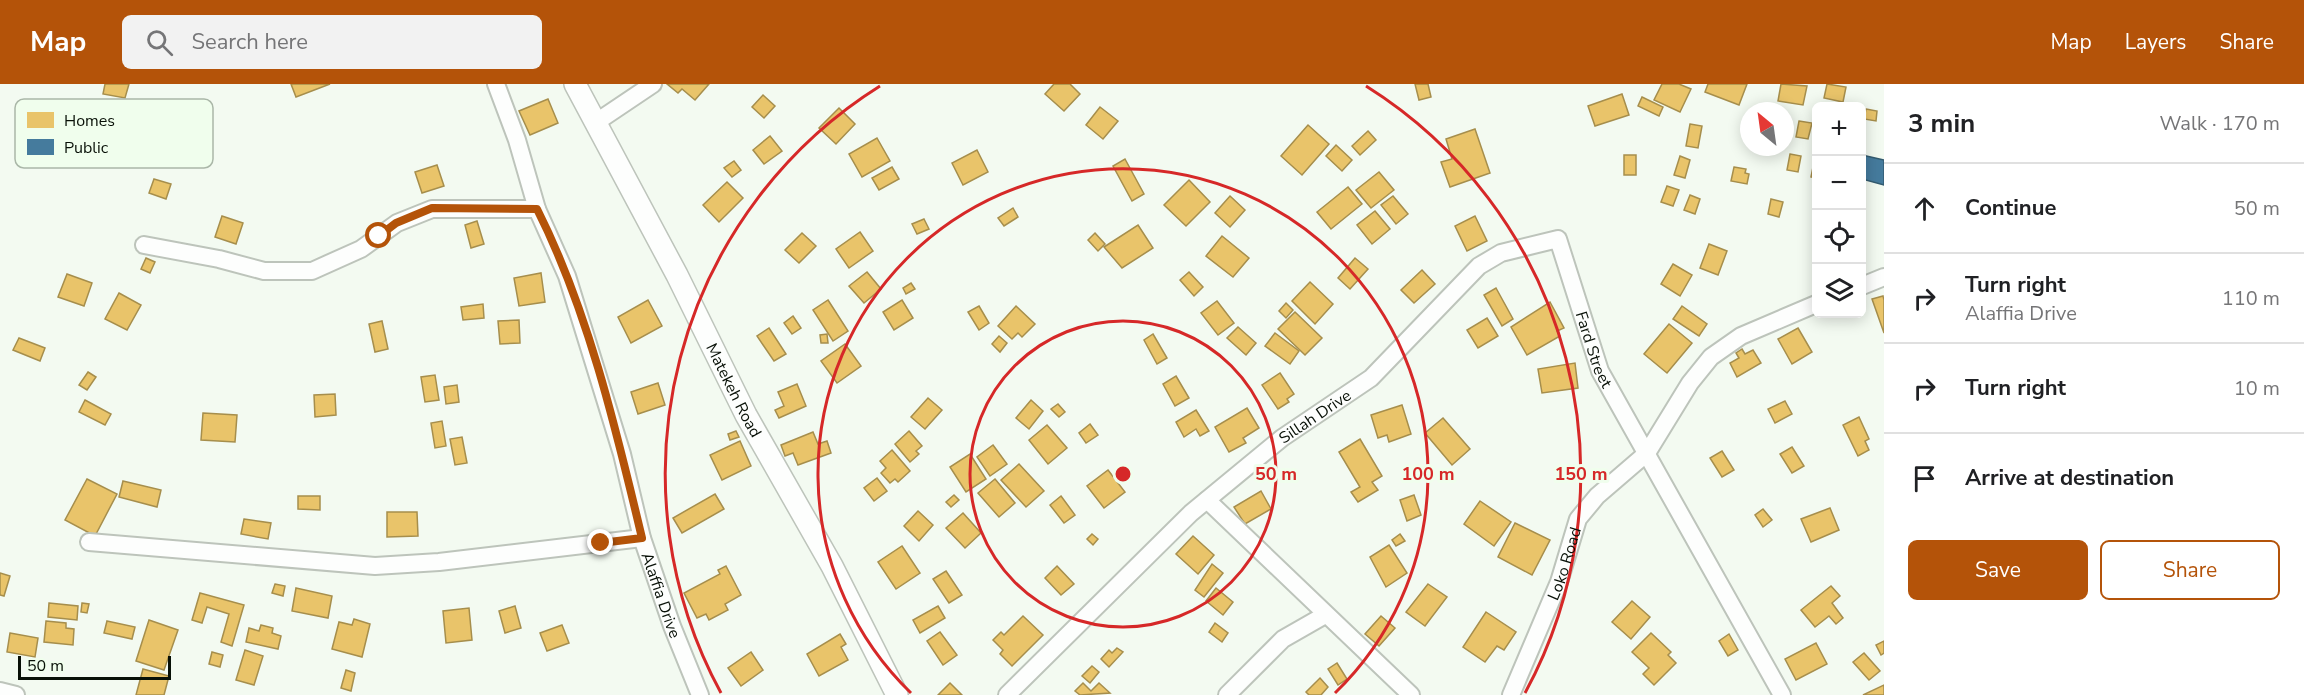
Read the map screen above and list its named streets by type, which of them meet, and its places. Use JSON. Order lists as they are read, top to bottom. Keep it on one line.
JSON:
{"streets":{"street":["Fard Street","Matekeh Road","Sillah Drive","Loko Road","Alaffia Drive"]},"crossings":[["Fard Street","Sillah Drive"],["Fard Street","Loko Road"]],"legend":["Homes","Public"],"scale_bar":"50 m","north":"top left","page":{"header":"Map","search":"Search here","nav":["Map","Layers","Share"],"heading":["3 min","Walk · 170 m"],"map_buttons":["+","−"],"list":[["Continue","50 m"],["Turn right","Alaffia Drive","110 m"],["Turn right","10 m"],"Arrive at destination"],"buttons":["Save","Share"],"scale":"50 m"},"rings":["50 m","100 m","150 m"]}
